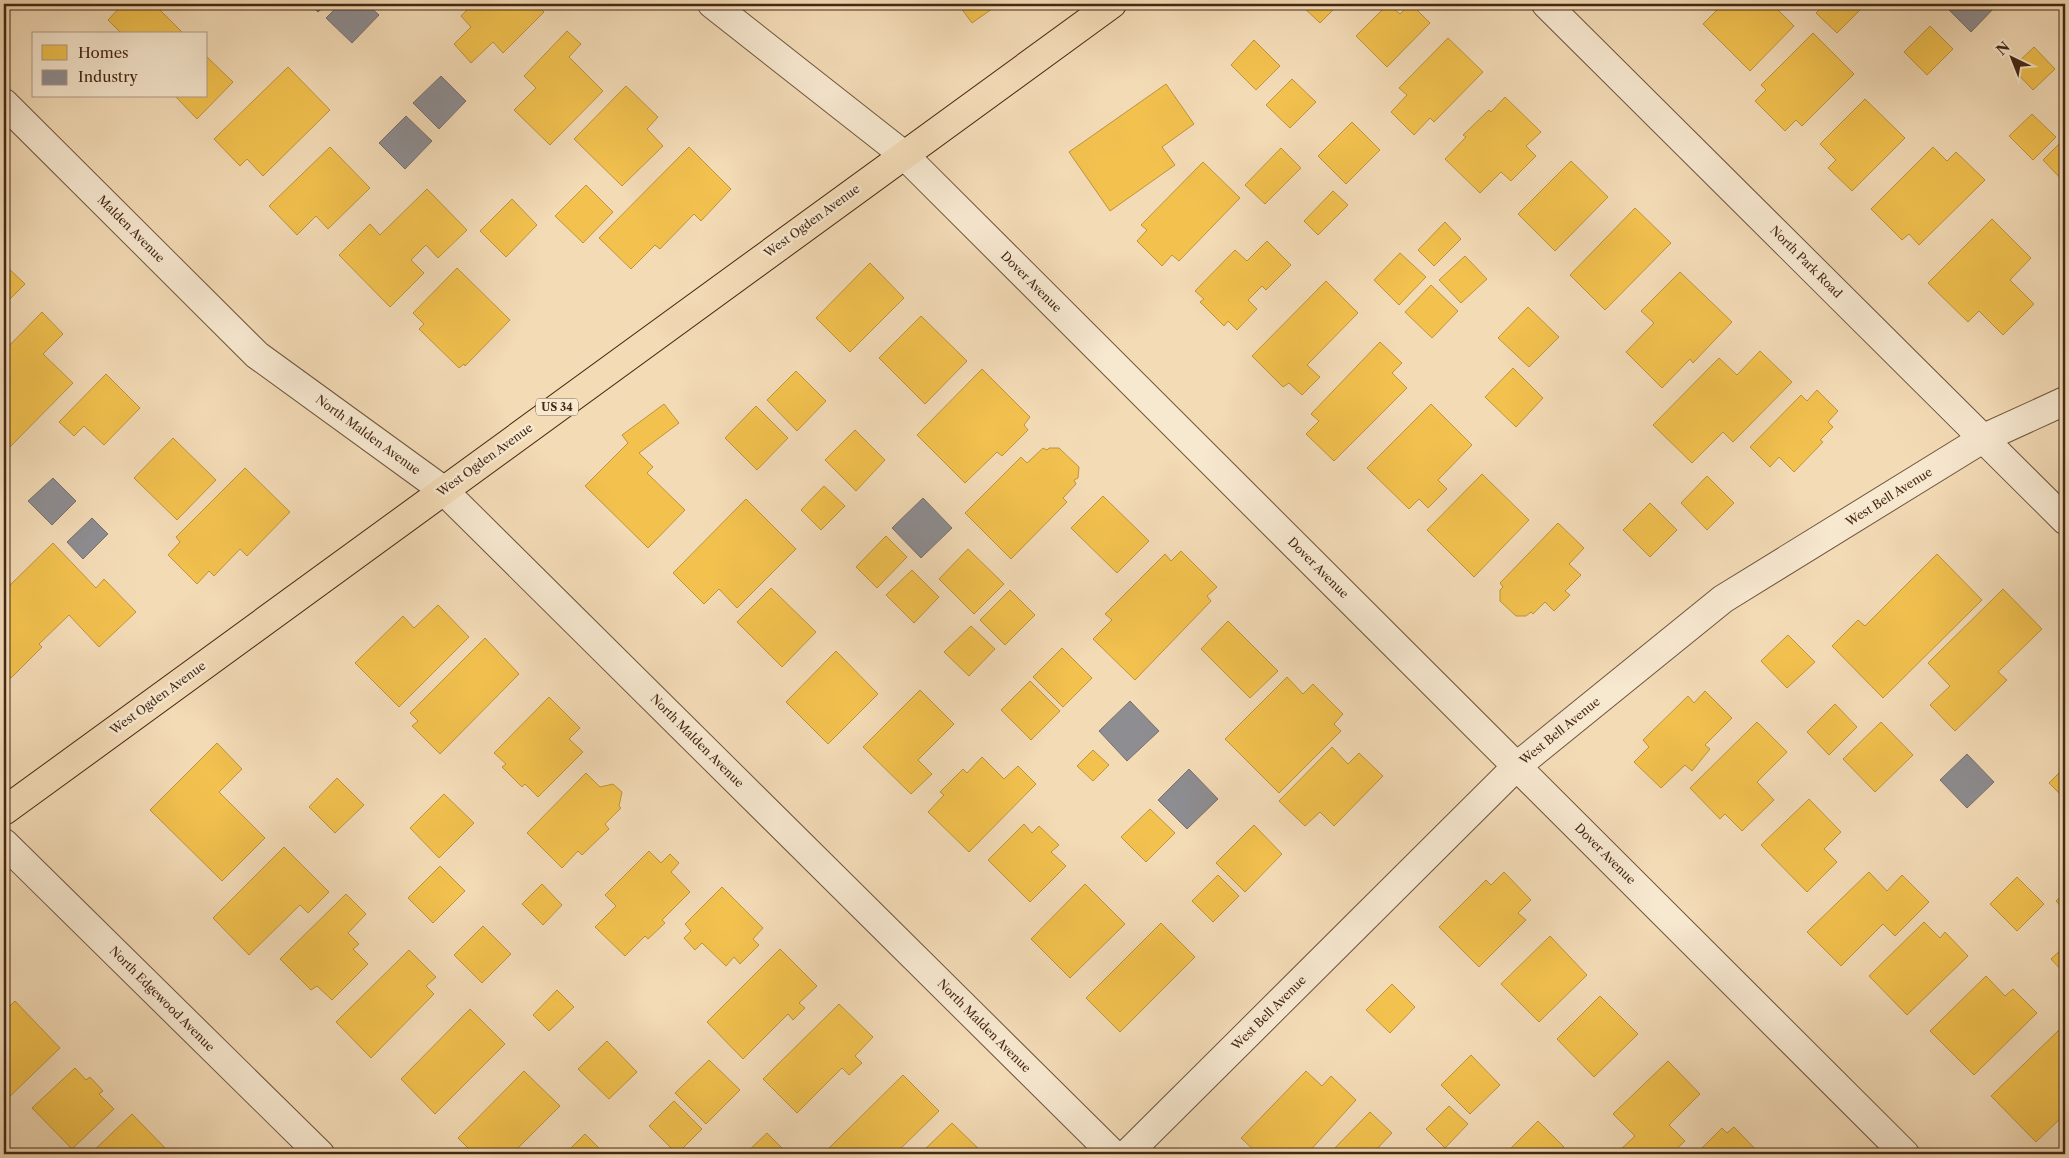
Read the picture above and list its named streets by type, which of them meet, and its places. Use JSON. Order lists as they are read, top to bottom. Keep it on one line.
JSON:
{"streets":{"main road":["West Ogden Avenue","US 34"],"street":["Malden Avenue","North Park Road","Dover Avenue","North Malden Avenue","West Bell Avenue","North Edgewood Avenue"]},"crossings":[["West Ogden Avenue","Dover Avenue"],["West Ogden Avenue","North Malden Avenue"],["Malden Avenue","North Malden Avenue"],["North Park Road","West Bell Avenue"],["Dover Avenue","West Bell Avenue"]],"legend":["Homes","Industry"],"north":"top left"}
